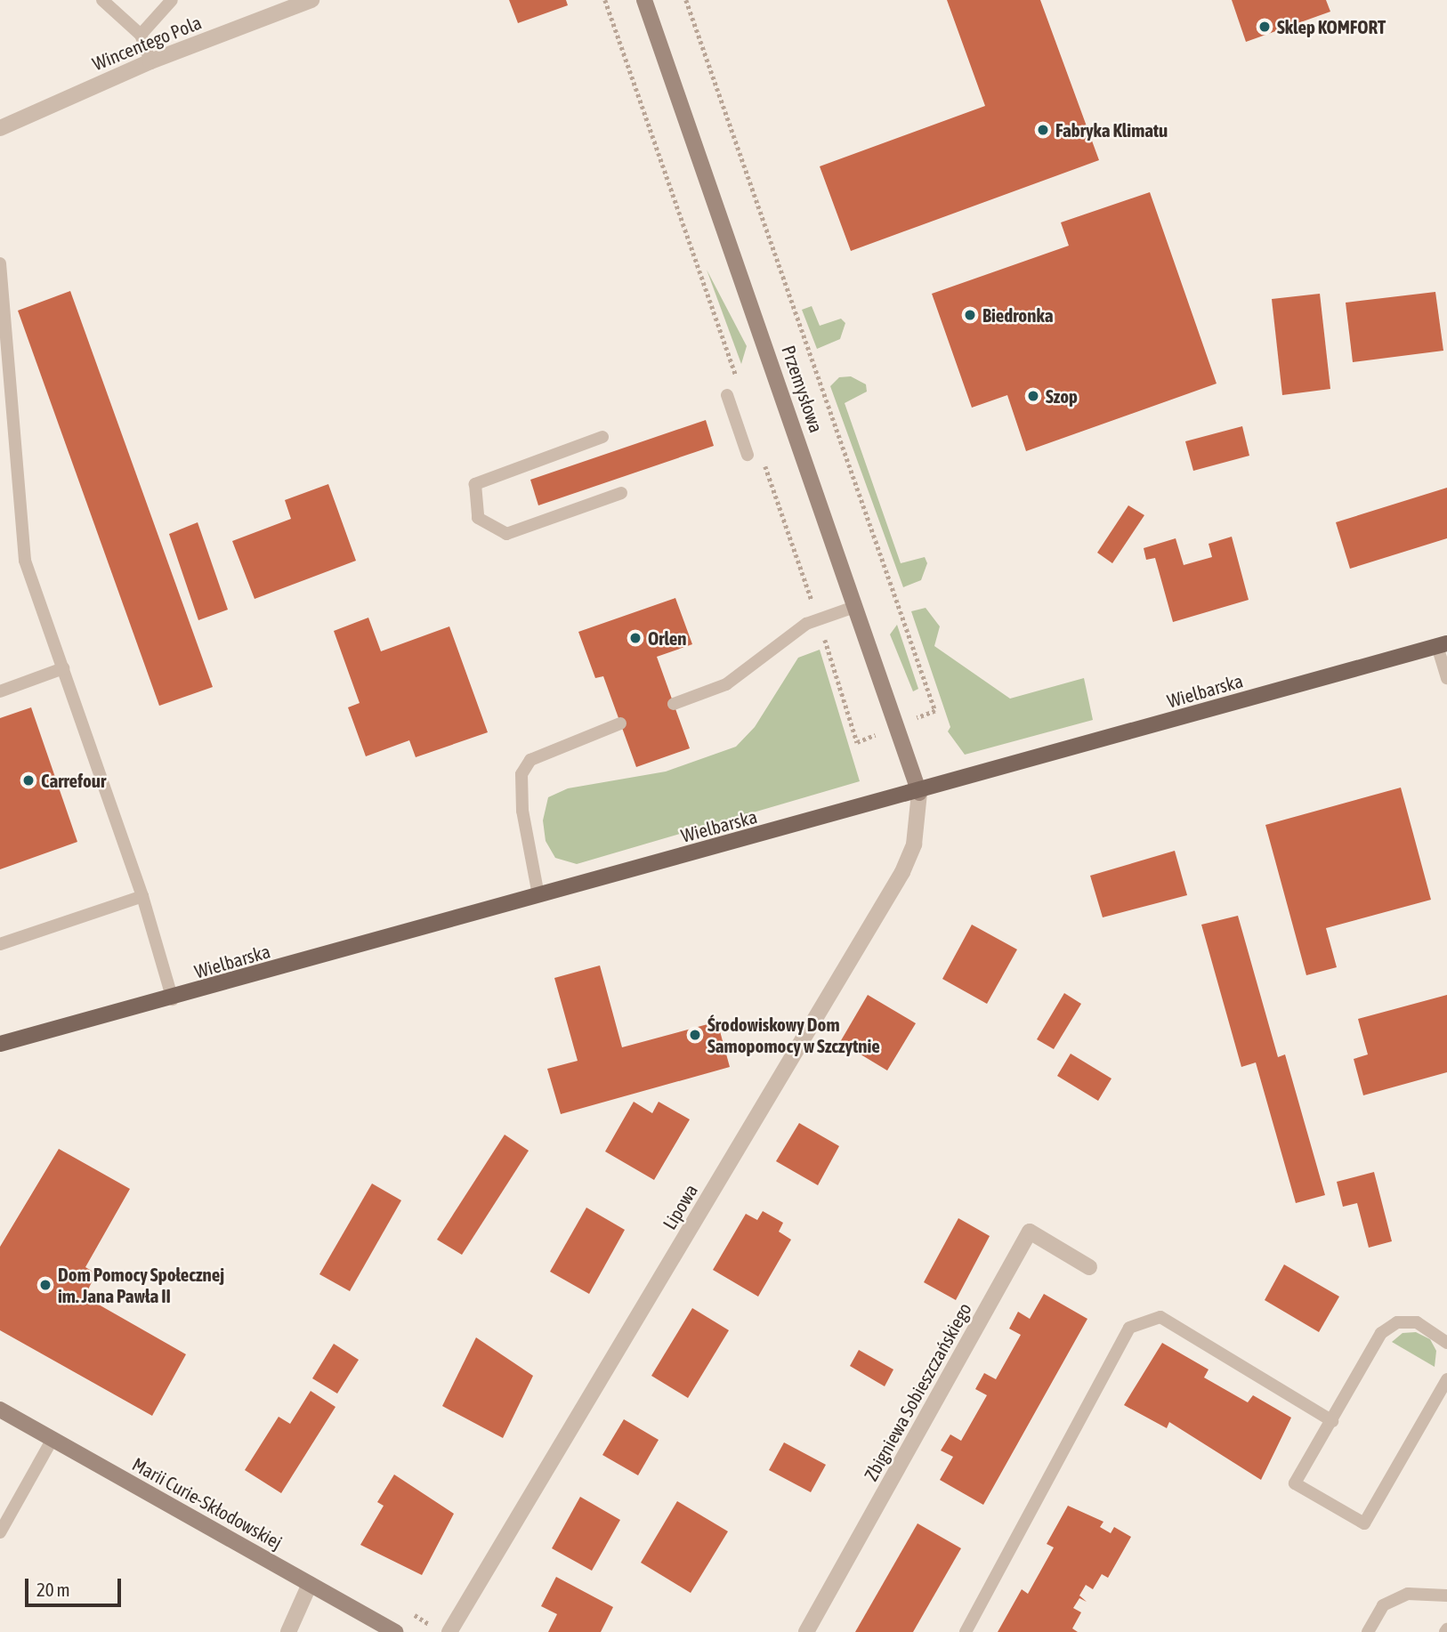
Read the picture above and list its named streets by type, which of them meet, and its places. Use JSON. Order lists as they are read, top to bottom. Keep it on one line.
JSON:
{"streets":{"main road":["Wielbarska"],"street":["Wincentego Pola","Przemysłowa","Lipowa","Zbigniewa Sobieszczańskiego","Marii Curie-Skłodowskiej"]},"crossings":[["Przemysłowa","Wielbarska"],["Przemysłowa","Lipowa"],["Wielbarska","Lipowa"]],"places":["Sklep KOMFORT","Fabryka Klimatu","Biedronka","Szop","Orlen","Carrefour","Środowiskowy Dom Samopomocy w Szczytnie","Dom Pomocy Społecznej im. Jana Pawła II"],"scale_bar":"20 m"}
